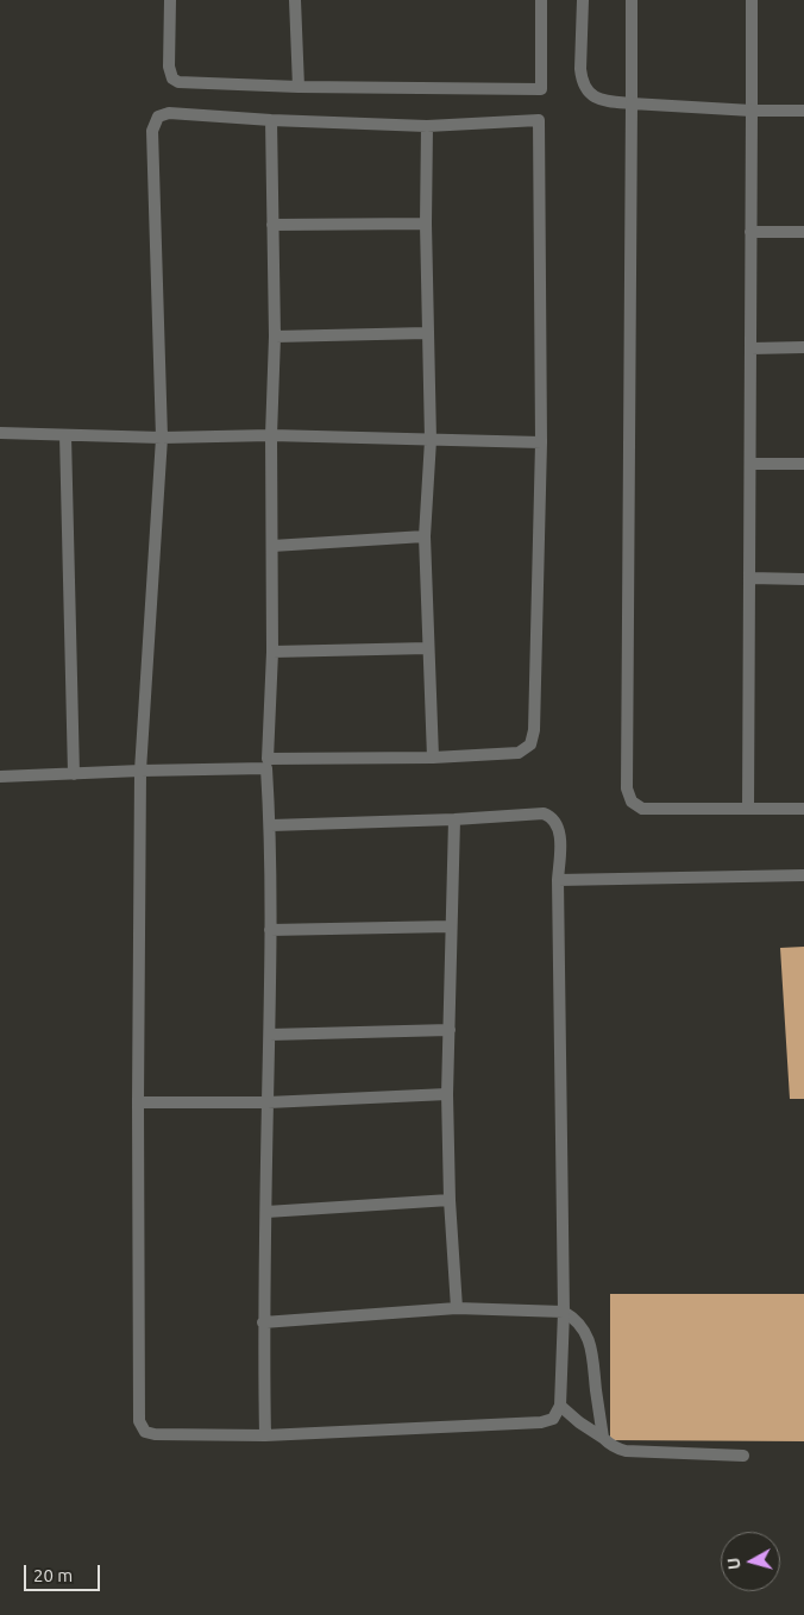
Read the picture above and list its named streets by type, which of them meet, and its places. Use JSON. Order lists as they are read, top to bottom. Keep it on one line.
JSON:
{"scale_bar":"20 m","north":"left"}
